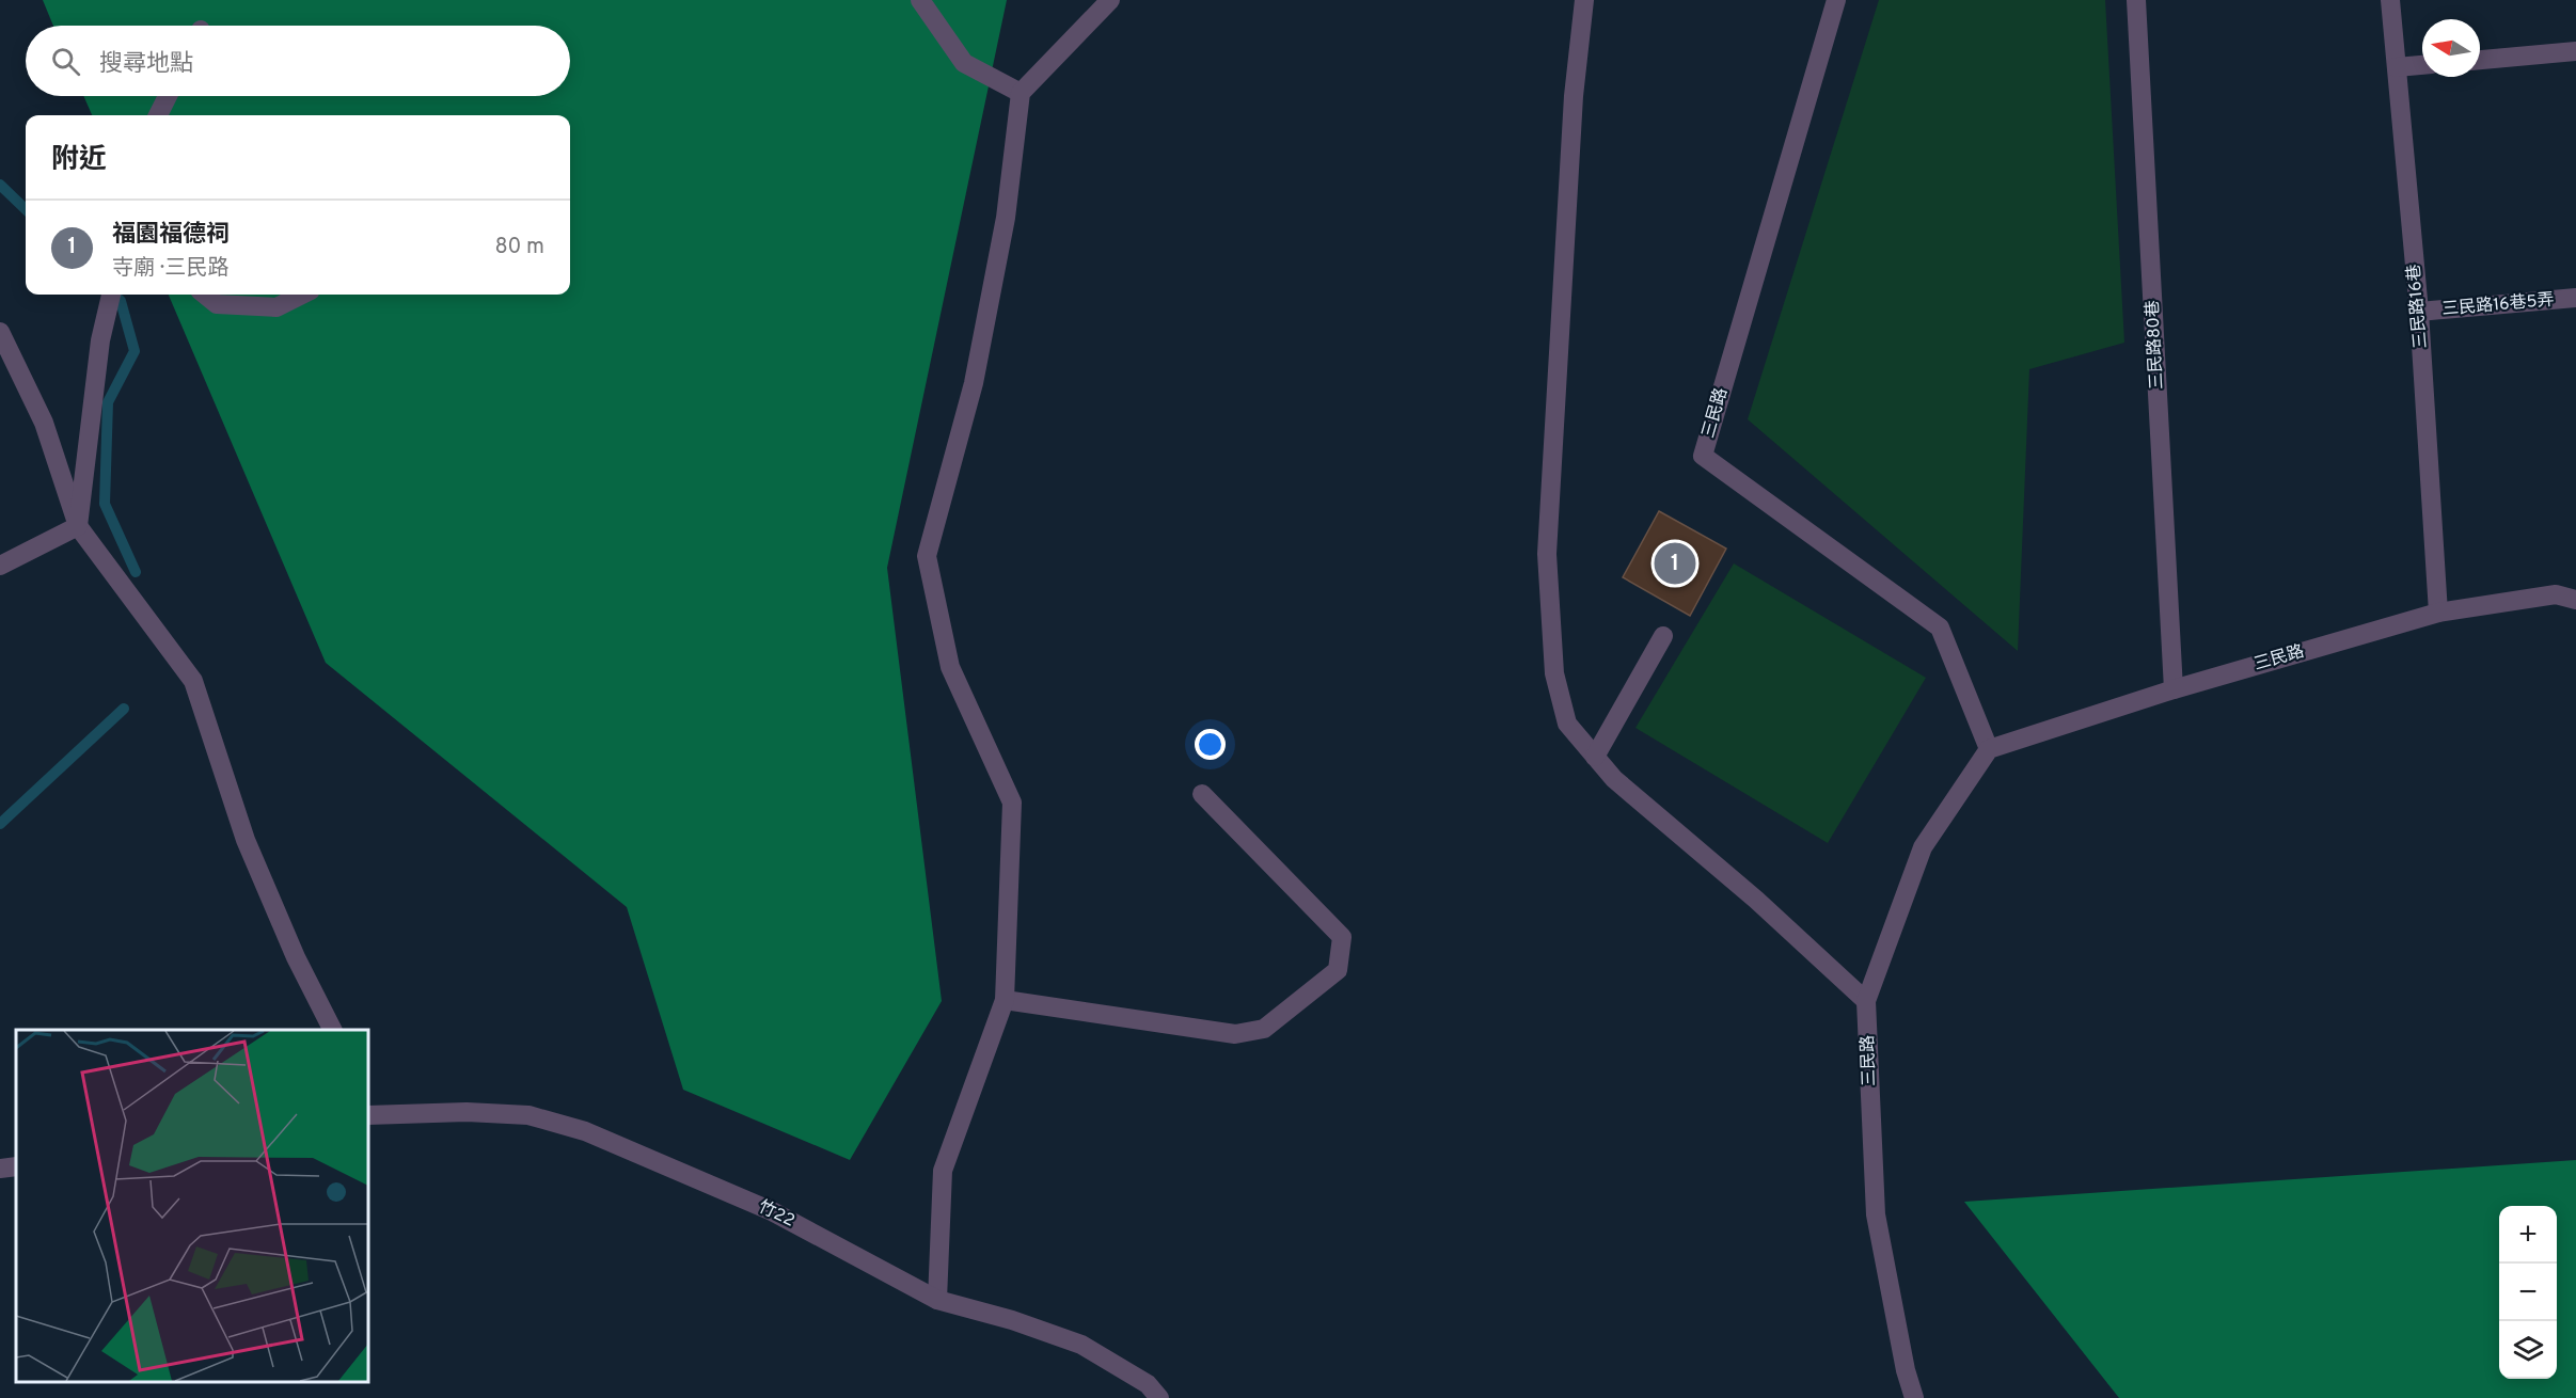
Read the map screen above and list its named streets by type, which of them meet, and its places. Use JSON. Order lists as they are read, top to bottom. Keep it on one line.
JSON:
{"streets":{"street":["三民路16巷5弄","三民路16巷","三民路80巷","三民路","竹22"]},"crossings":[["三民路16巷5弄","三民路16巷"],["三民路16巷","三民路"],["三民路80巷","三民路"]],"north":"left","page":{"search":"搜尋地點","heading":"附近","list":[{"mark":"1","name":"福園福德祠","note":"寺廟 · 三民路","value":"80 m"}],"pins":"1","map_buttons":["+","−"]}}
